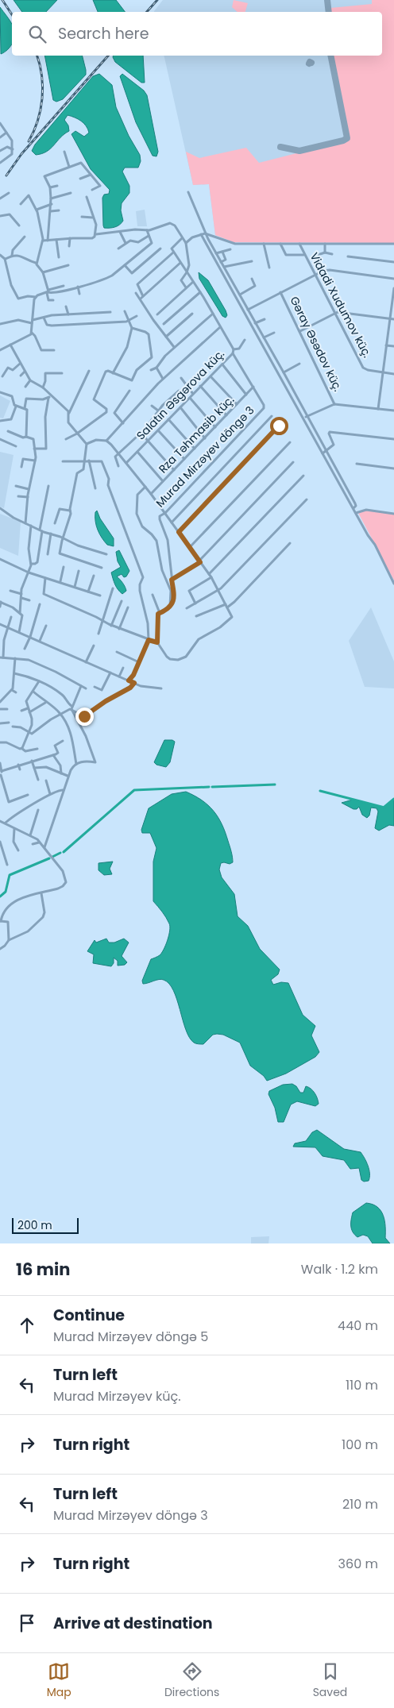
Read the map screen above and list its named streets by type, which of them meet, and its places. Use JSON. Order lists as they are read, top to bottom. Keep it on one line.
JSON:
{"streets":{"street":["Vidadi Xudumov küç.","Gəray Əsədov küç.","Salatın Əsgərova küç.","Rza Təhmasib küç.","Murad Mirzəyev döngə 3"]},"crossings":[["Salatın Əsgərova küç.","Murad Mirzəyev döngə 3"],["Rza Təhmasib küç.","Murad Mirzəyev döngə 3"]],"scale_bar":"200 m","page":{"search":"Search here","scale":"200 m","heading":["16 min","Walk · 1.2 km"],"list":[["Continue","Murad Mirzəyev döngə 5","440 m"],["Turn left","Murad Mirzəyev küç.","110 m"],["Turn right","100 m"],["Turn left","Murad Mirzəyev döngə 3","210 m"],["Turn right","360 m"],"Arrive at destination"],"nav":["Map","Directions","Saved"]}}
